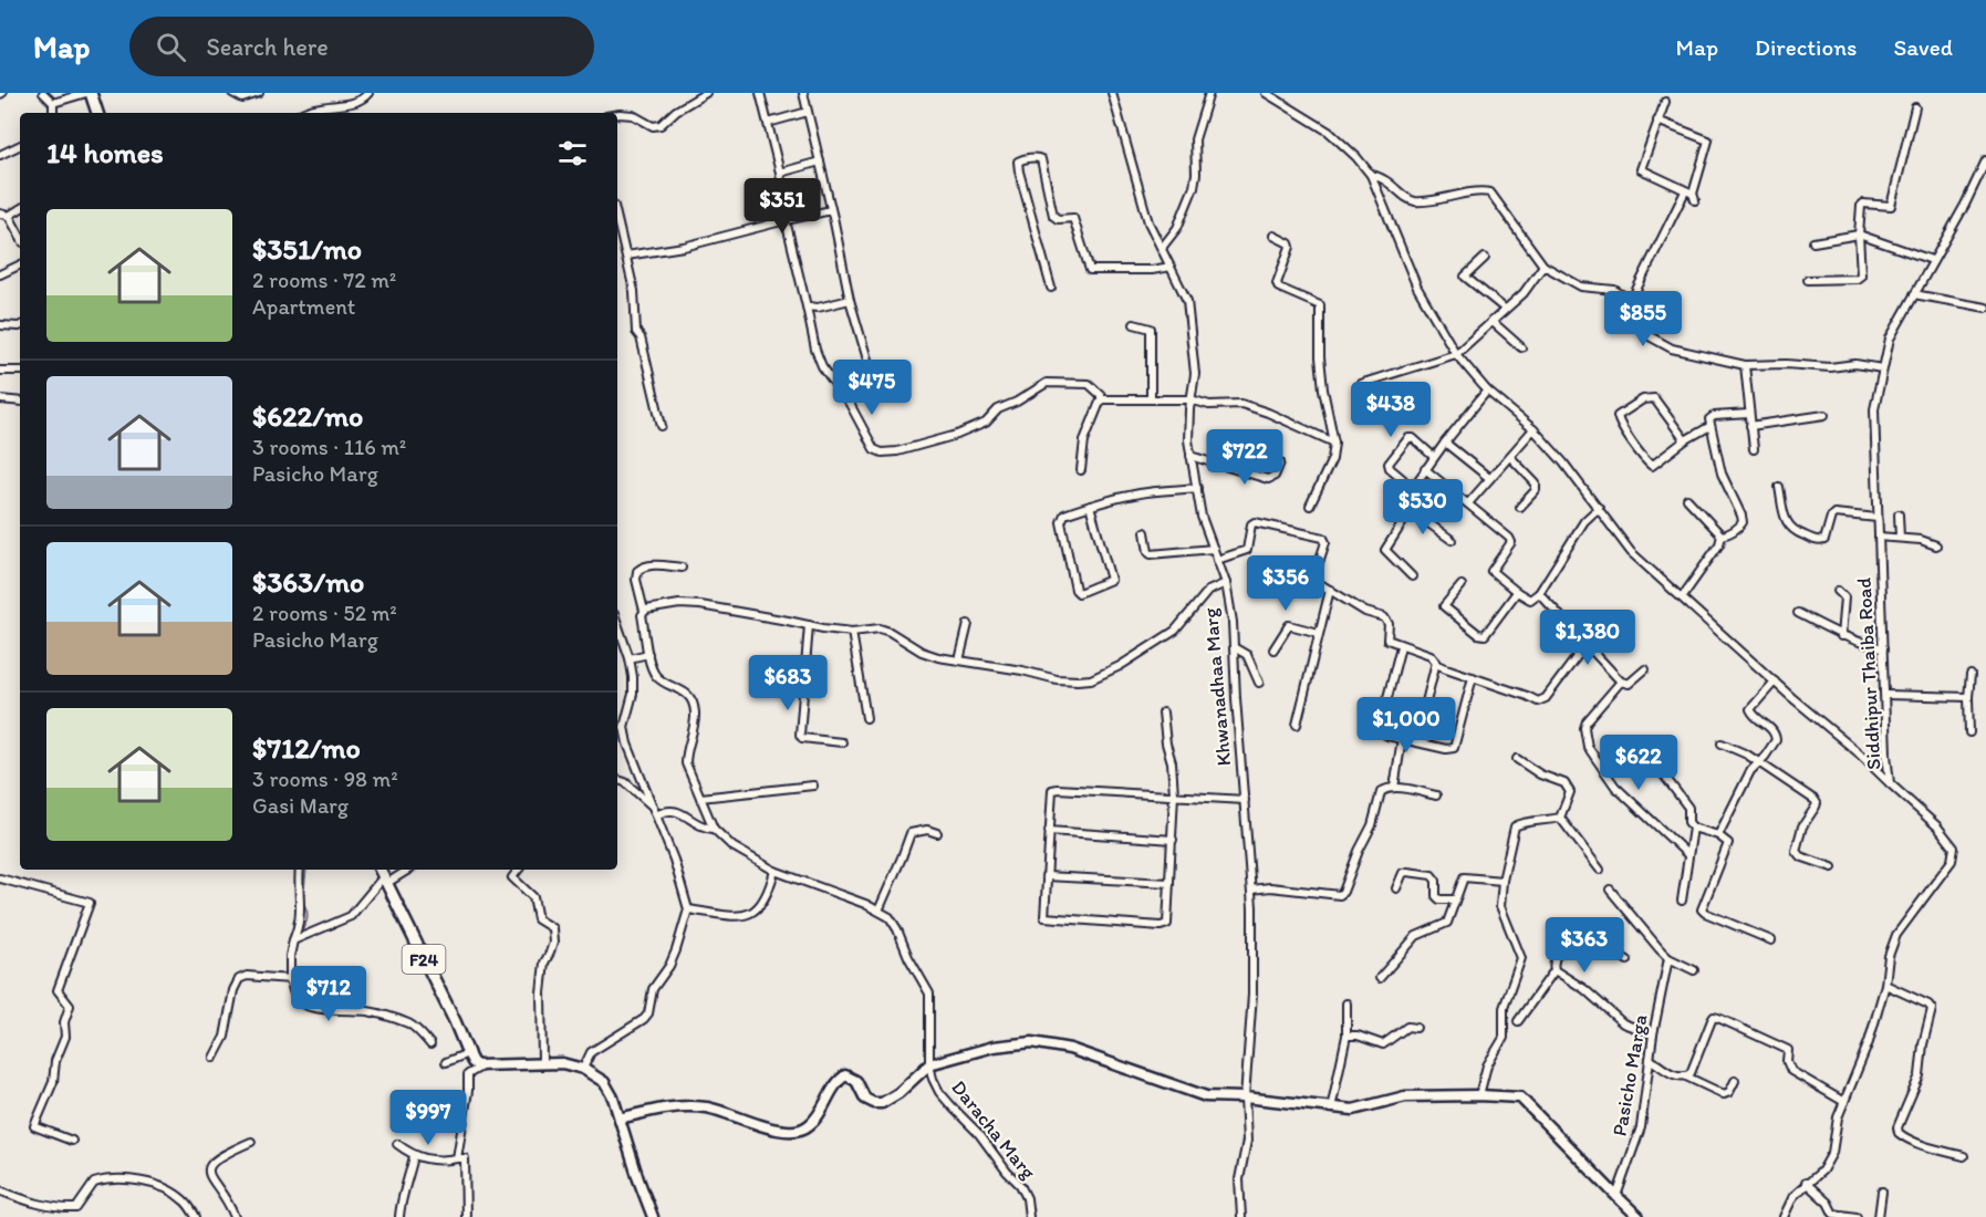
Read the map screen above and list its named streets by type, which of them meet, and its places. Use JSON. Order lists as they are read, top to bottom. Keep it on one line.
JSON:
{"streets":{"main road":["F24"],"street":["Siddhipur Thaiba Road","Khwanadhaa Marg","Pasicho Marga","Daracha Marg"]},"page":{"header":"Map","search":"Search here","nav":["Map","Directions","Saved"],"heading":"14 homes","price":["$351","$855","$475","$438","$722","$530","$356","$1,380","$683","$1,000","$622","$363","$712","$997"],"list":[{"name":"$351/mo","note":"2 rooms · 72 m² · Apartment"},{"name":"$622/mo","note":"3 rooms · 116 m² · Pasicho Marg"},{"name":"$363/mo","note":"2 rooms · 52 m² · Pasicho Marg"},{"name":"$712/mo","note":"3 rooms · 98 m² · Gasi Marg"}]}}
